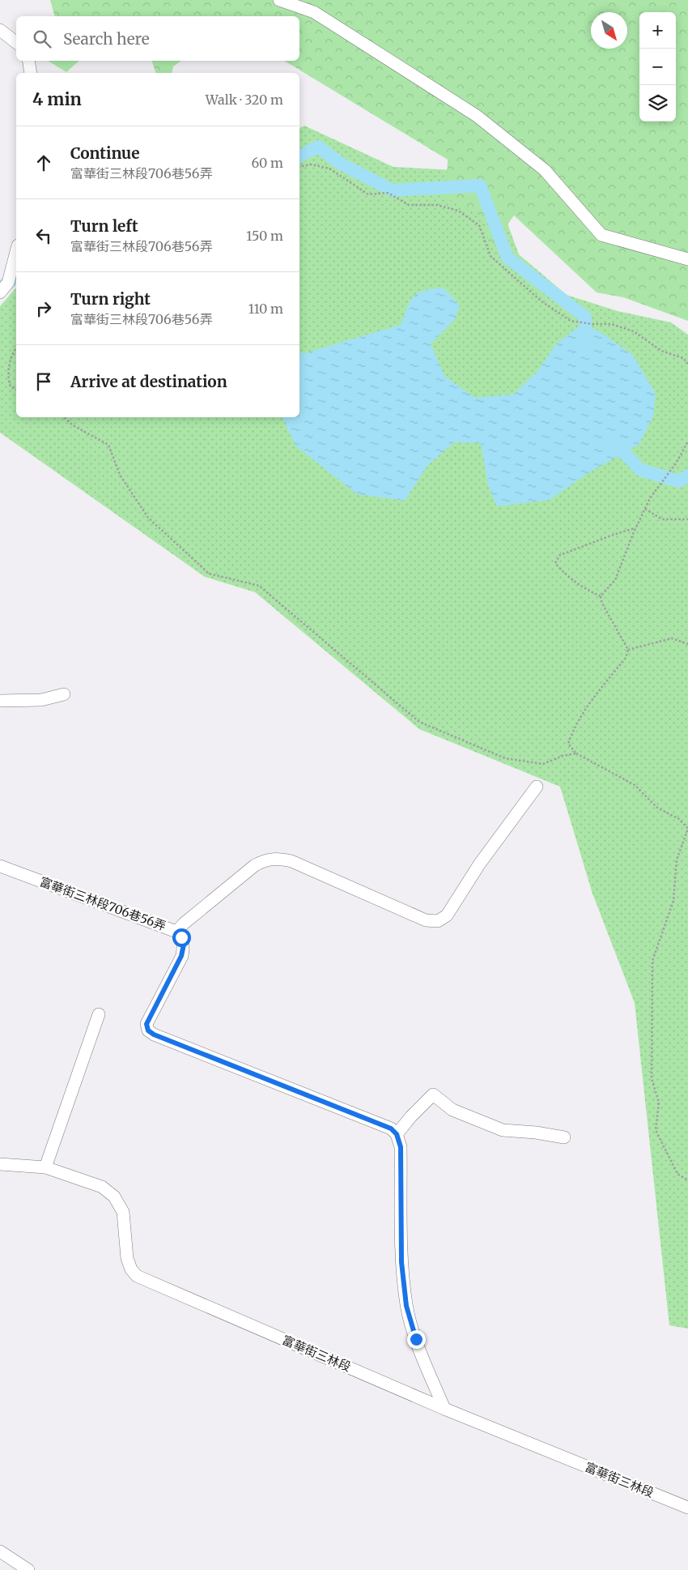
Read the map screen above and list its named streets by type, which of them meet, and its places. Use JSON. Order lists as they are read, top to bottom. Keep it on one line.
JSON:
{"streets":{"street":["富華街三林段706巷56弄","富華街三林段"]},"north":"bottom right","page":{"map_buttons":["+","−"],"search":"Search here","heading":["4 min","Walk · 320 m"],"list":[["Continue","富華街三林段706巷56弄","60 m"],["Turn left","富華街三林段706巷56弄","150 m"],["Turn right","富華街三林段706巷56弄","110 m"],"Arrive at destination"]}}
